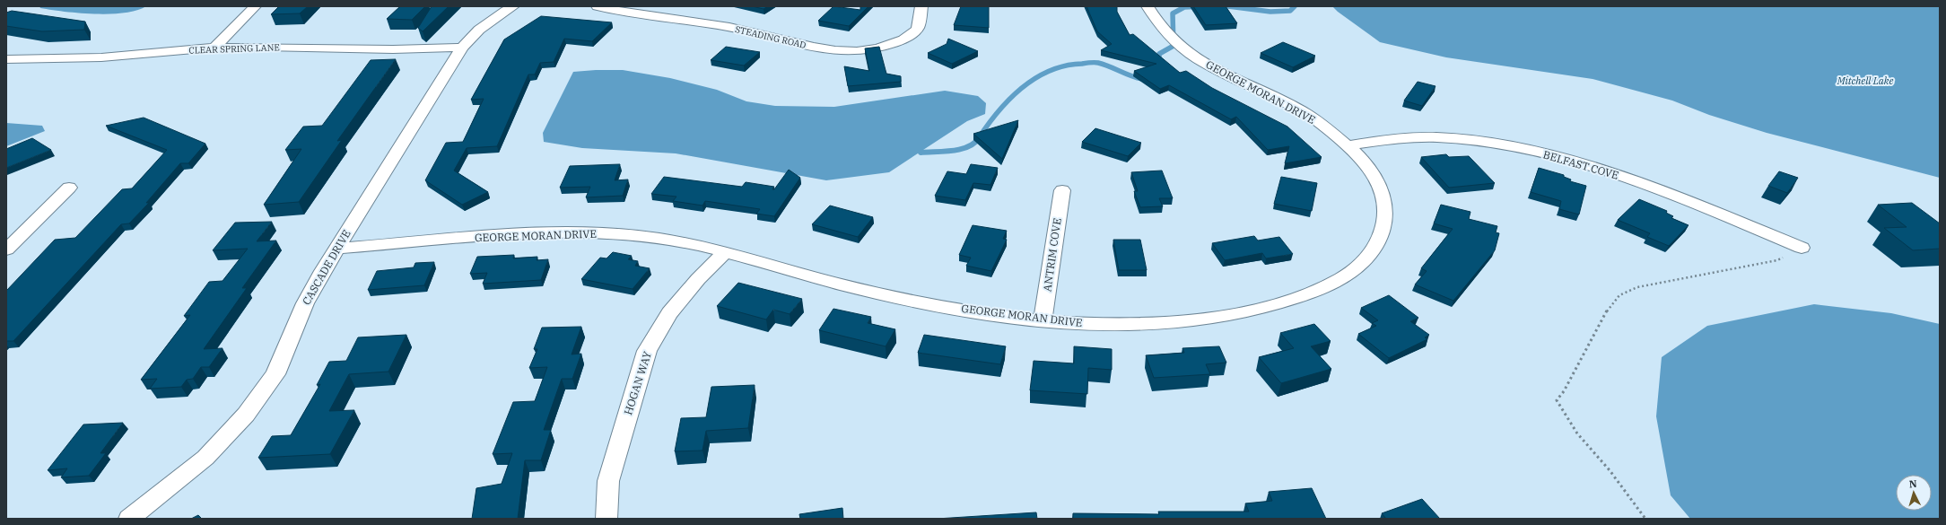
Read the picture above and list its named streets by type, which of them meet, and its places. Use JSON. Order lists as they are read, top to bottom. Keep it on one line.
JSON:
{"streets":{"street":["STEADING ROAD","CLEAR SPRING LANE","GEORGE MORAN DRIVE","BELFAST COVE","ANTRIM COVE","CASCADE DRIVE","HOGAN WAY"]},"crossings":[["CLEAR SPRING LANE","CASCADE DRIVE"],["GEORGE MORAN DRIVE","BELFAST COVE"],["GEORGE MORAN DRIVE","ANTRIM COVE"],["GEORGE MORAN DRIVE","CASCADE DRIVE"],["GEORGE MORAN DRIVE","HOGAN WAY"]],"water":["Mitchell Lake"],"north":"top"}
